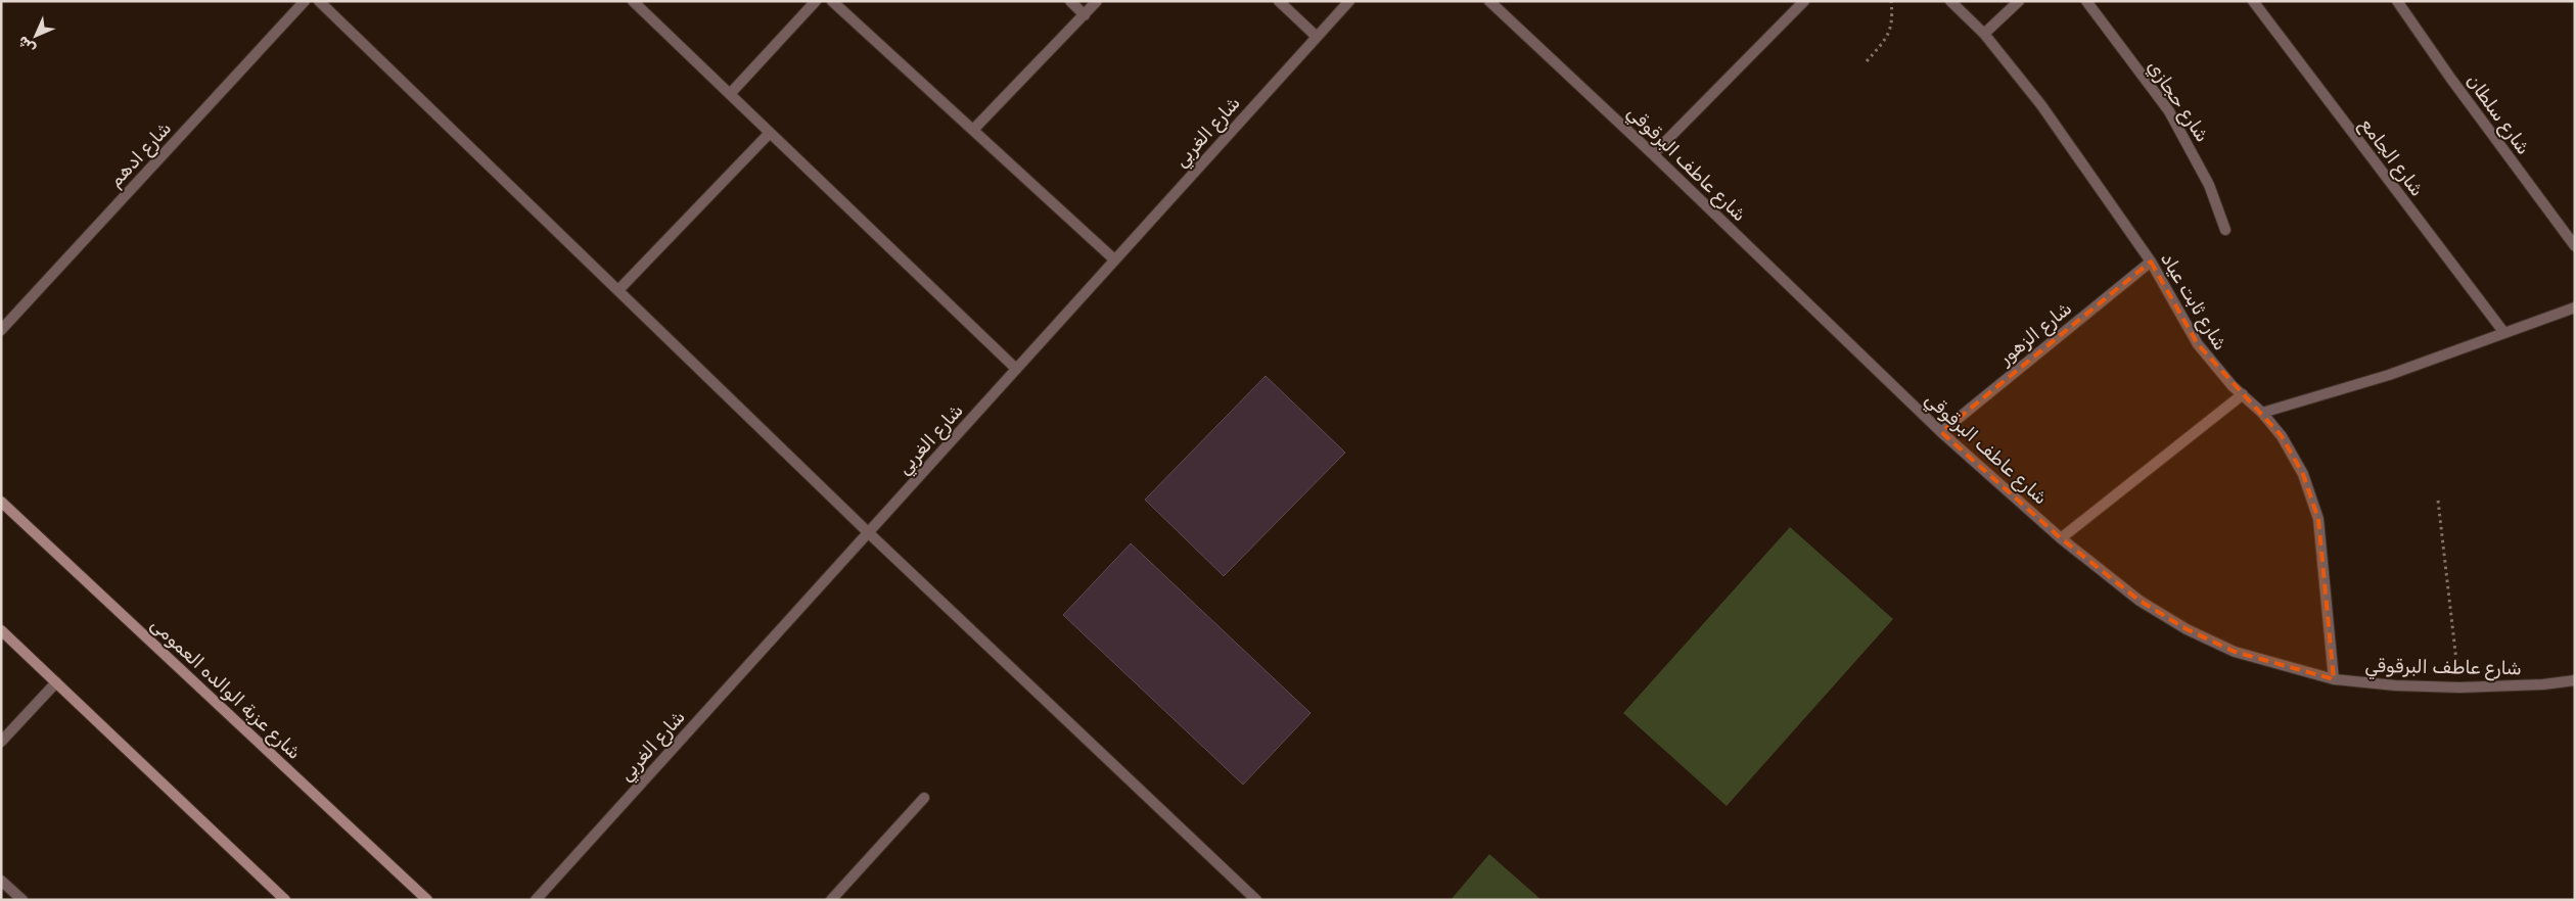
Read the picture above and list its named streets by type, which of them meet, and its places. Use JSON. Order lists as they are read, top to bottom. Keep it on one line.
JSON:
{"streets":{"street":["شارع حجازي","شارع سلطان","شارع الغربي","شارع ادهم","شارع الجامع","شارع عاطف البرقوقي","شارع ثابت عياد","شارع الزهور","شارع عزبة الوالده العمومى"]},"crossings":[["شارع عاطف البرقوقي","شارع ثابت عياد"],["شارع عاطف البرقوقي","شارع الزهور"],["شارع ثابت عياد","شارع الزهور"]],"north":"bottom left"}
